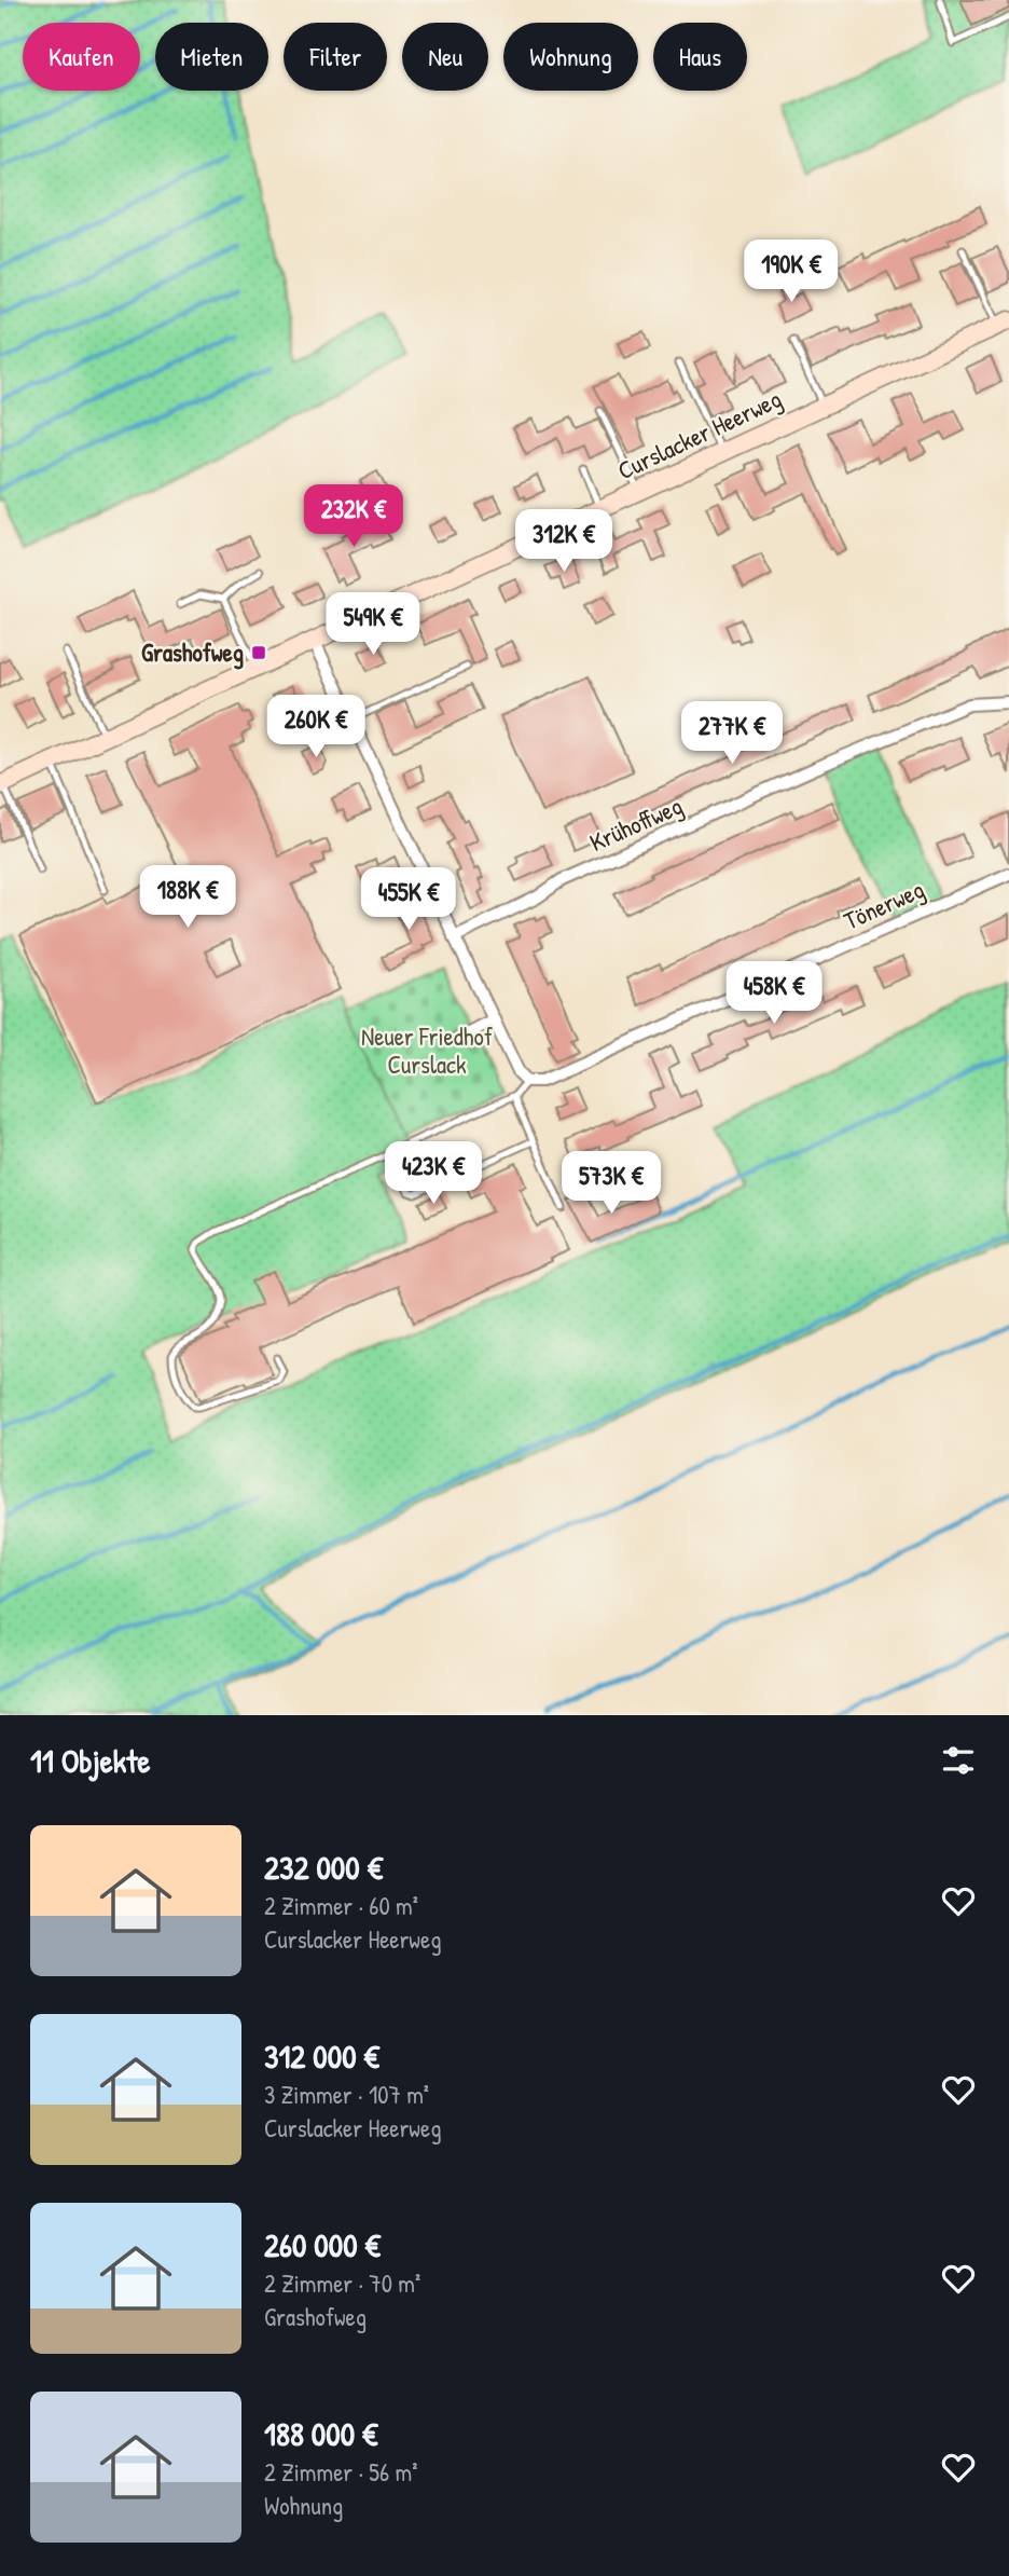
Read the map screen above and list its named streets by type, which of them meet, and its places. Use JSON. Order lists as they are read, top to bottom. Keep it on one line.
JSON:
{"streets":{"main road":["Curslacker Heerweg"],"street":["Krühoffweg","Tönerweg"]},"parks":["Neuer Friedhof Curslack"],"places":{"transit":["Grashofweg"]},"page":{"chip":["Kaufen","Mieten","Filter","Neu","Wohnung","Haus"],"price":["190K €","232K €","312K €","549K €","260K €","277K €","188K €","455K €","458K €","423K €","573K €"],"heading":"11 Objekte","list":[{"name":"232 000 €","note":"2 Zimmer · 60 m² · Curslacker Heerweg"},{"name":"312 000 €","note":"3 Zimmer · 107 m² · Curslacker Heerweg"},{"name":"260 000 €","note":"2 Zimmer · 70 m² · Grashofweg"},{"name":"188 000 €","note":"2 Zimmer · 56 m² · Wohnung"}]}}
